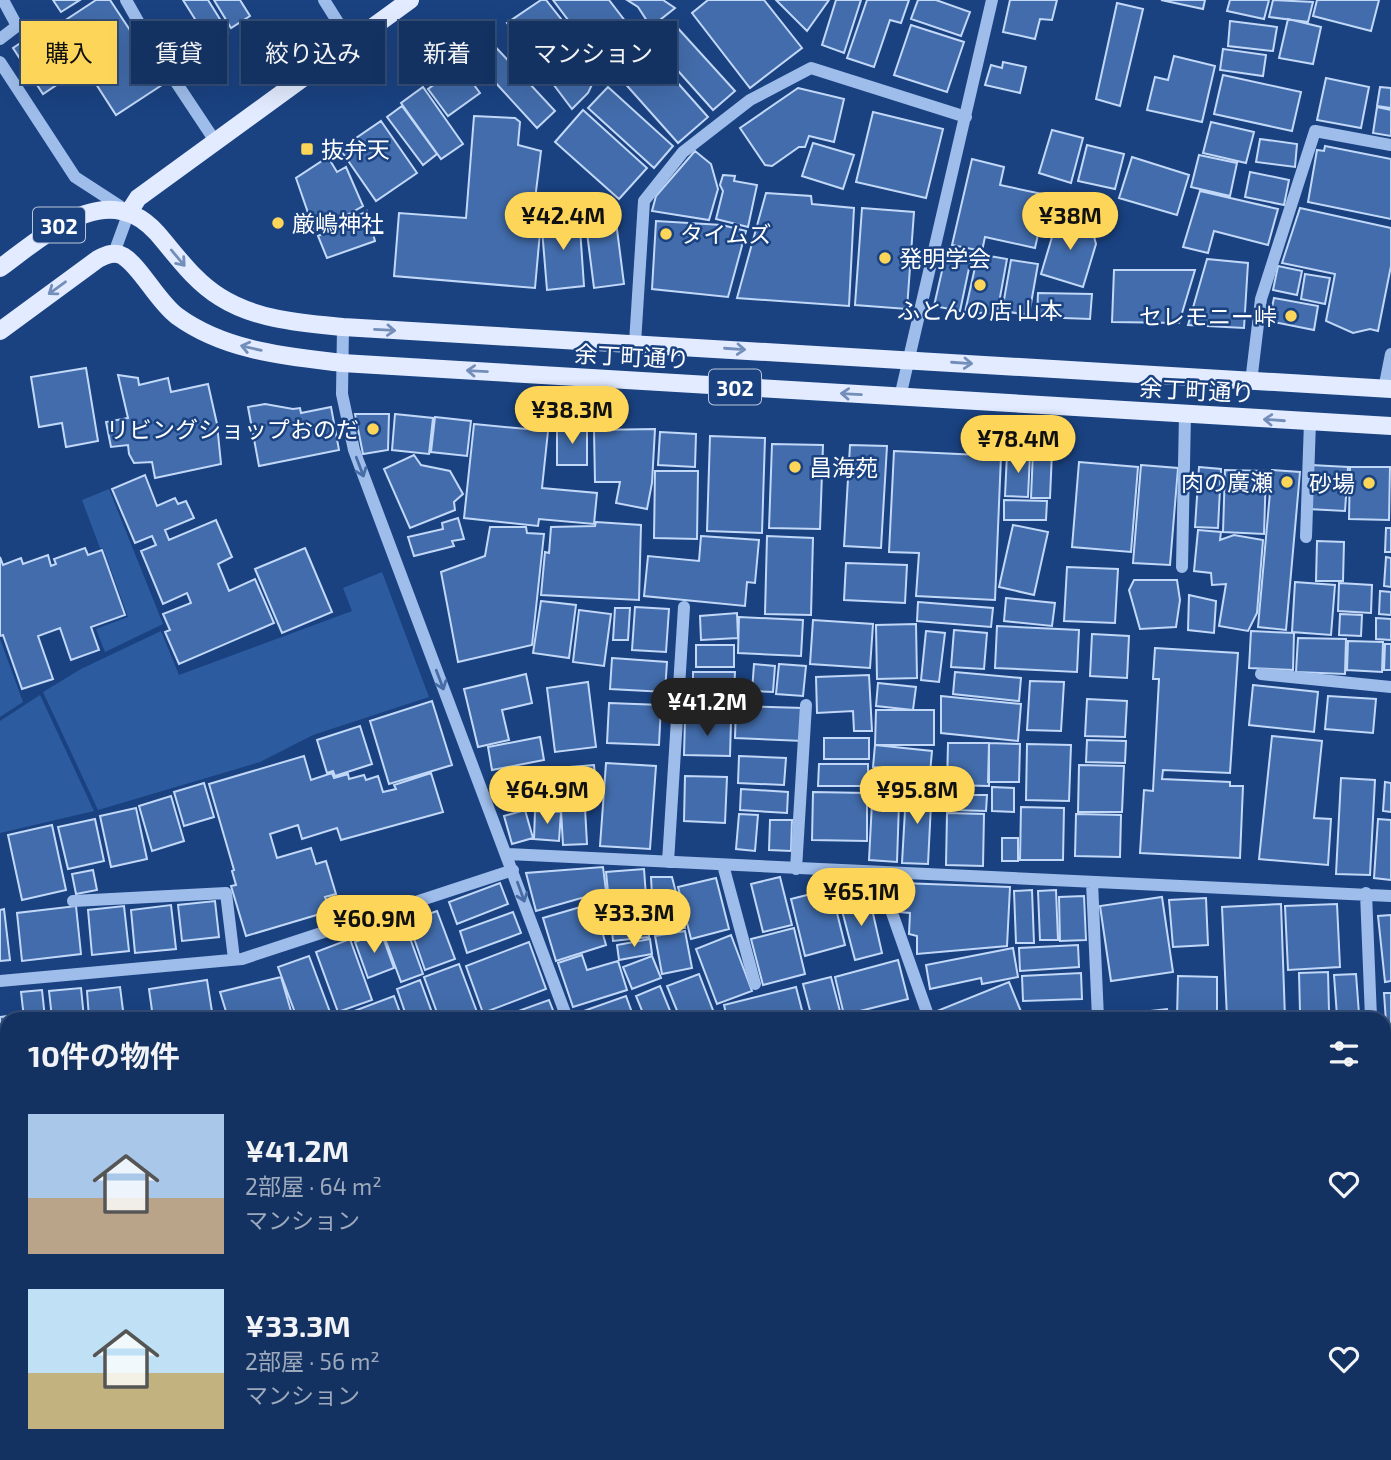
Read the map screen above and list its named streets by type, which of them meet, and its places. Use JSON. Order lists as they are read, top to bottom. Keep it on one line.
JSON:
{"streets":{"main road":["302","余丁町通り"]},"crossings":[["302","余丁町通り"]],"places":{"transit":["抜弁天"],"other":["厳嶋神社","タイムズ","発明学会","ふとんの店 山本","セレモニー峠","リビングショップおのだ","昌海苑","肉の廣瀬","砂場"]},"page":{"chip":["購入","賃貸","絞り込み","新着","マンション"],"price":["¥42.4M","¥38M","¥38.3M","¥78.4M","¥41.2M","¥64.9M","¥95.8M","¥65.1M","¥33.3M","¥60.9M"],"heading":"10件の物件","list":[{"name":"¥41.2M","note":"2部屋 · 64 m² · マンション"},{"name":"¥33.3M","note":"2部屋 · 56 m² · マンション"}]}}
